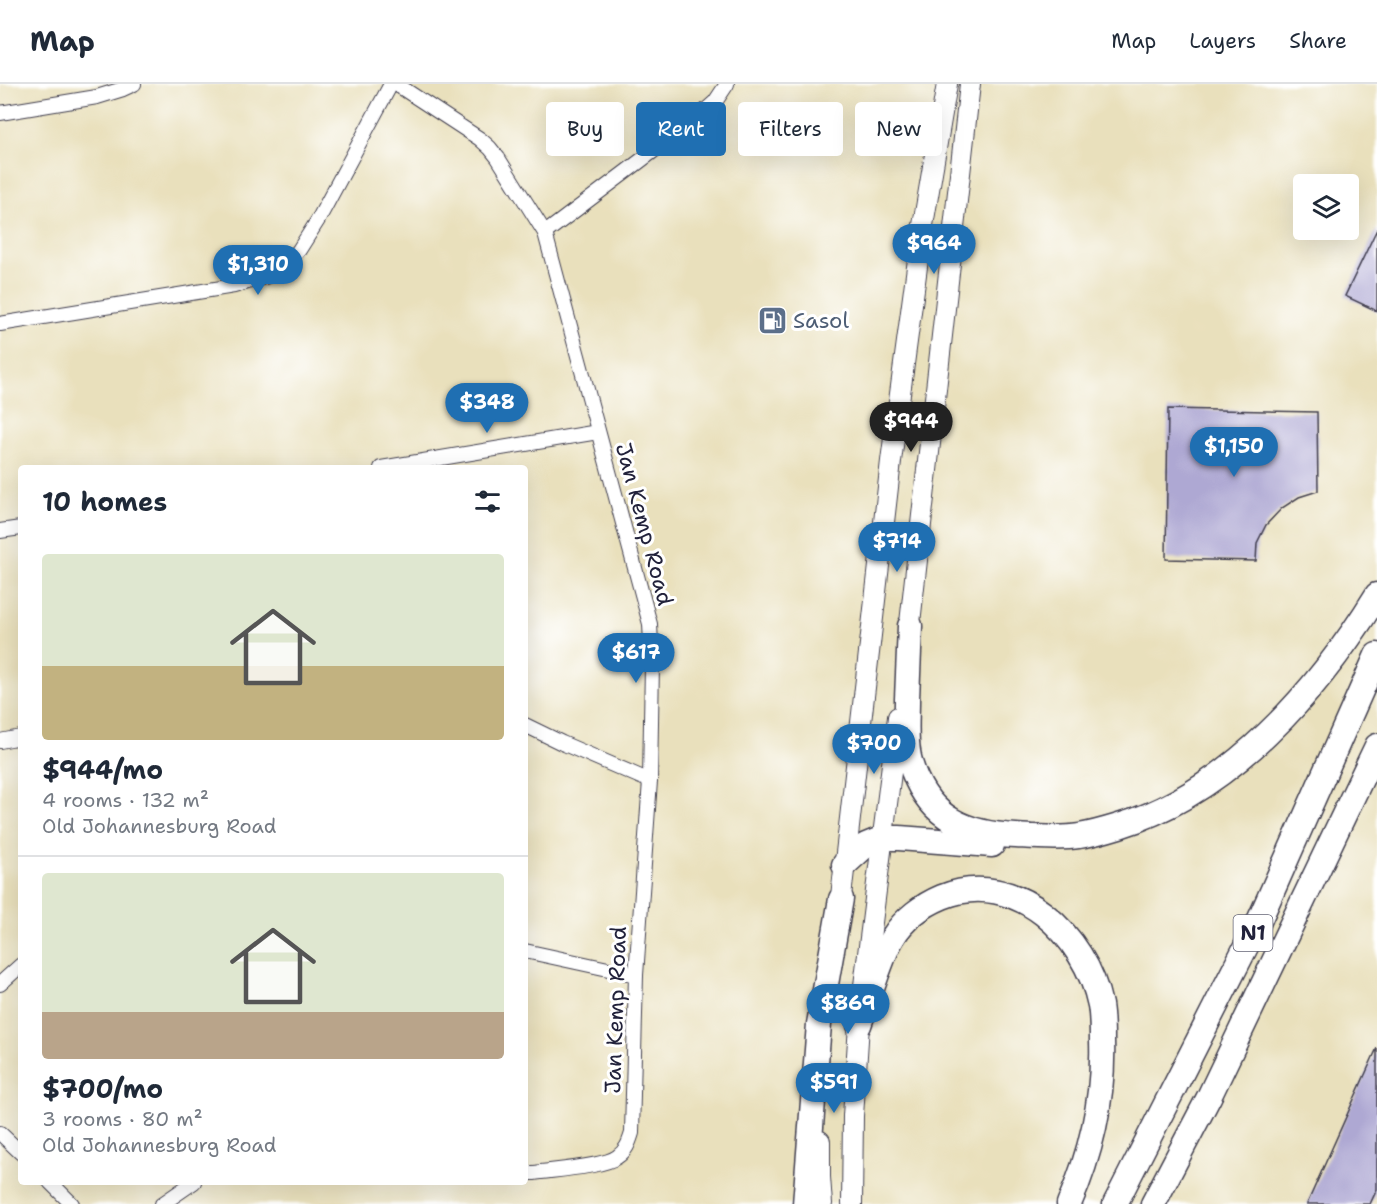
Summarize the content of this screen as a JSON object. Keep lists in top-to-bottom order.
{
  "streets": {
    "highway": ["N1"],
    "street": ["Jan Kemp Road"]
  },
  "places": {
    "fuel station": ["Sasol"]
  },
  "page": {
    "header": "Map",
    "nav": ["Map", "Layers", "Share"],
    "chip": [
      "Buy",
      "Rent",
      "Filters",
      "New"
    ],
    "price": [
      "$964",
      "$1,310",
      "$348",
      "$944",
      "$1,150",
      "$714",
      "$617",
      "$700",
      "$869",
      "$591"
    ],
    "heading": "10 homes",
    "list": [
      {
        "name": "$944/mo",
        "note": "4 rooms · 132 m² · Old Johannesburg Road"
      },
      {
        "name": "$700/mo",
        "note": "3 rooms · 80 m² · Old Johannesburg Road"
      }
    ]
  }
}
